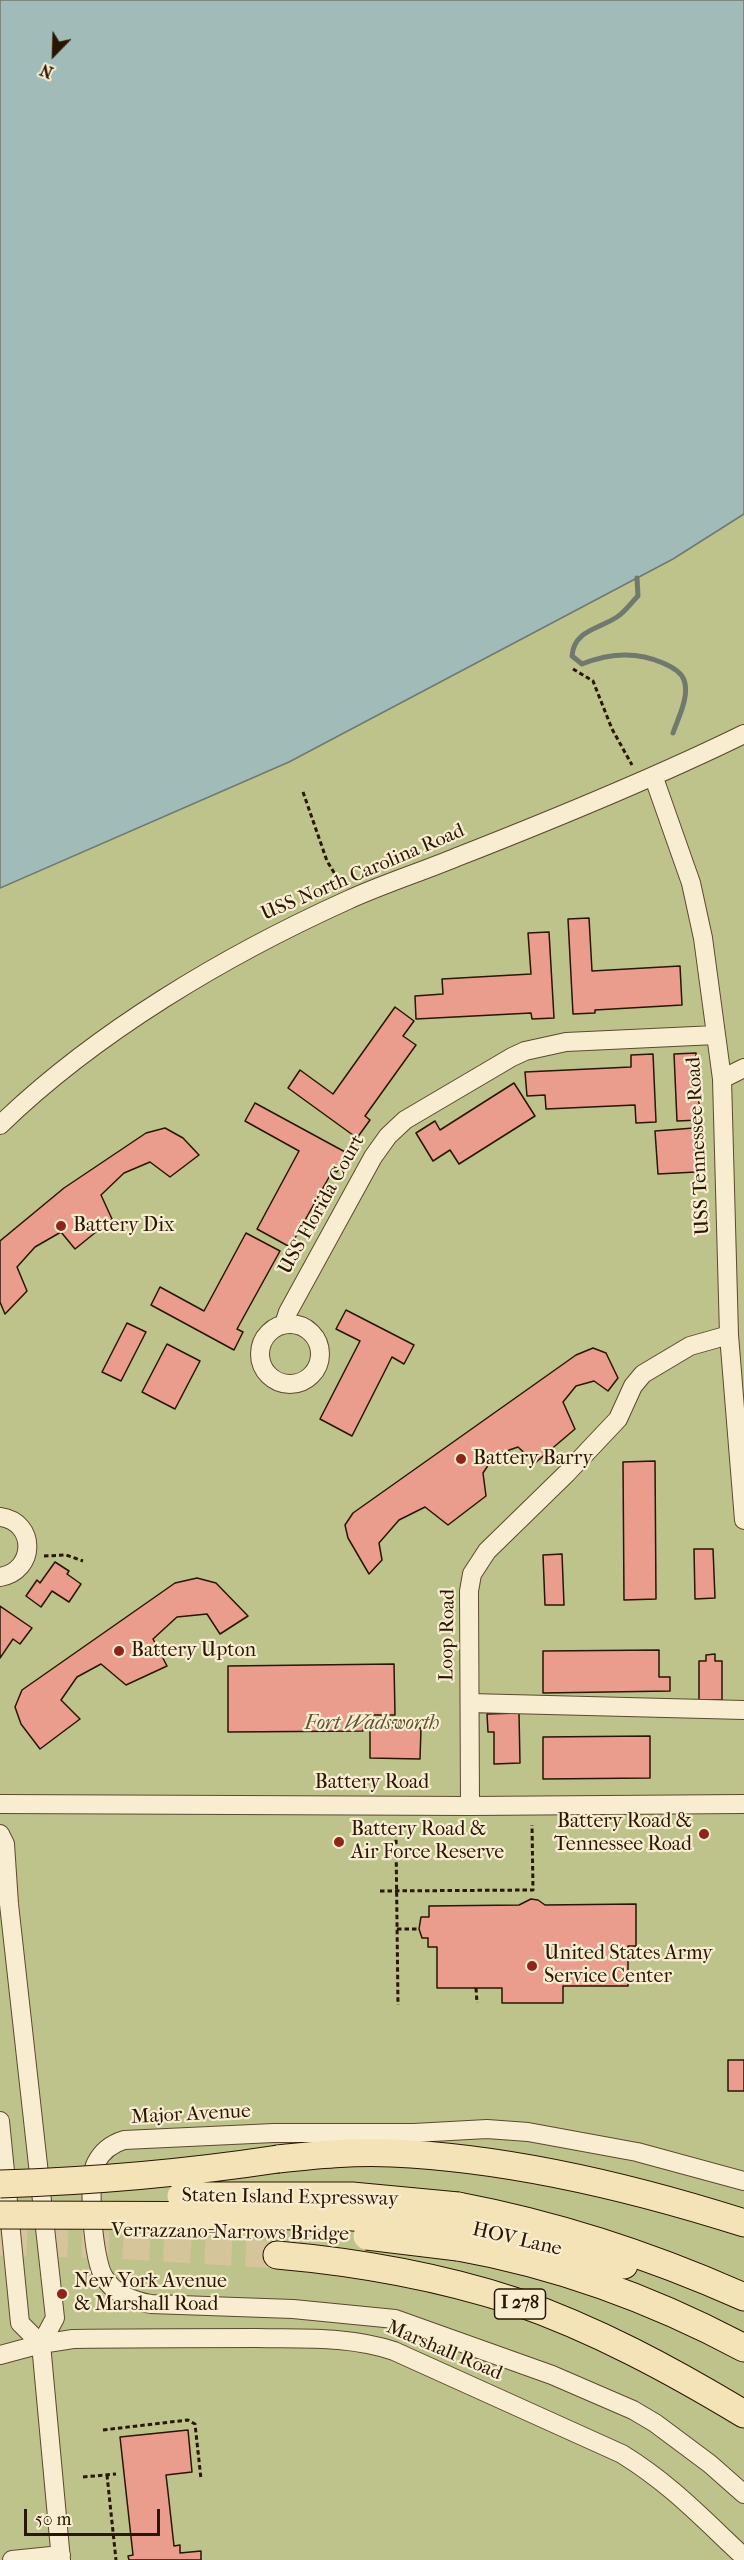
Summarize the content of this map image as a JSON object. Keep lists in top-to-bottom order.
{
  "streets": {
    "highway": [
      "Staten Island Expressway",
      "Verrazzano-Narrows Bridge",
      "HOV Lane",
      "I 278"
    ],
    "street": [
      "USS North Carolina Road",
      "USS Tennessee Road",
      "USS Florida Court",
      "Loop Road",
      "Battery Road",
      "Major Avenue",
      "Marshall Road"
    ]
  },
  "crossings": [
    ["USS North Carolina Road", "USS Tennessee Road"],
    ["USS Tennessee Road", "USS Florida Court"],
    ["USS Tennessee Road", "Loop Road"],
    ["Loop Road", "Battery Road"],
    ["Staten Island Expressway", "Verrazzano-Narrows Bridge"],
    ["Staten Island Expressway", "HOV Lane"],
    ["Verrazzano-Narrows Bridge", "HOV Lane"]
  ],
  "parks": ["Fort Wadsworth"],
  "places": [
    "Battery Dix",
    "Battery Barry",
    "Battery Upton",
    "Battery Road & Tennessee Road",
    "Battery Road & Air Force Reserve",
    "United States Army Service Center",
    "New York Avenue & Marshall Road"
  ],
  "scale_bar": "50 m",
  "north": "bottom left"
}
